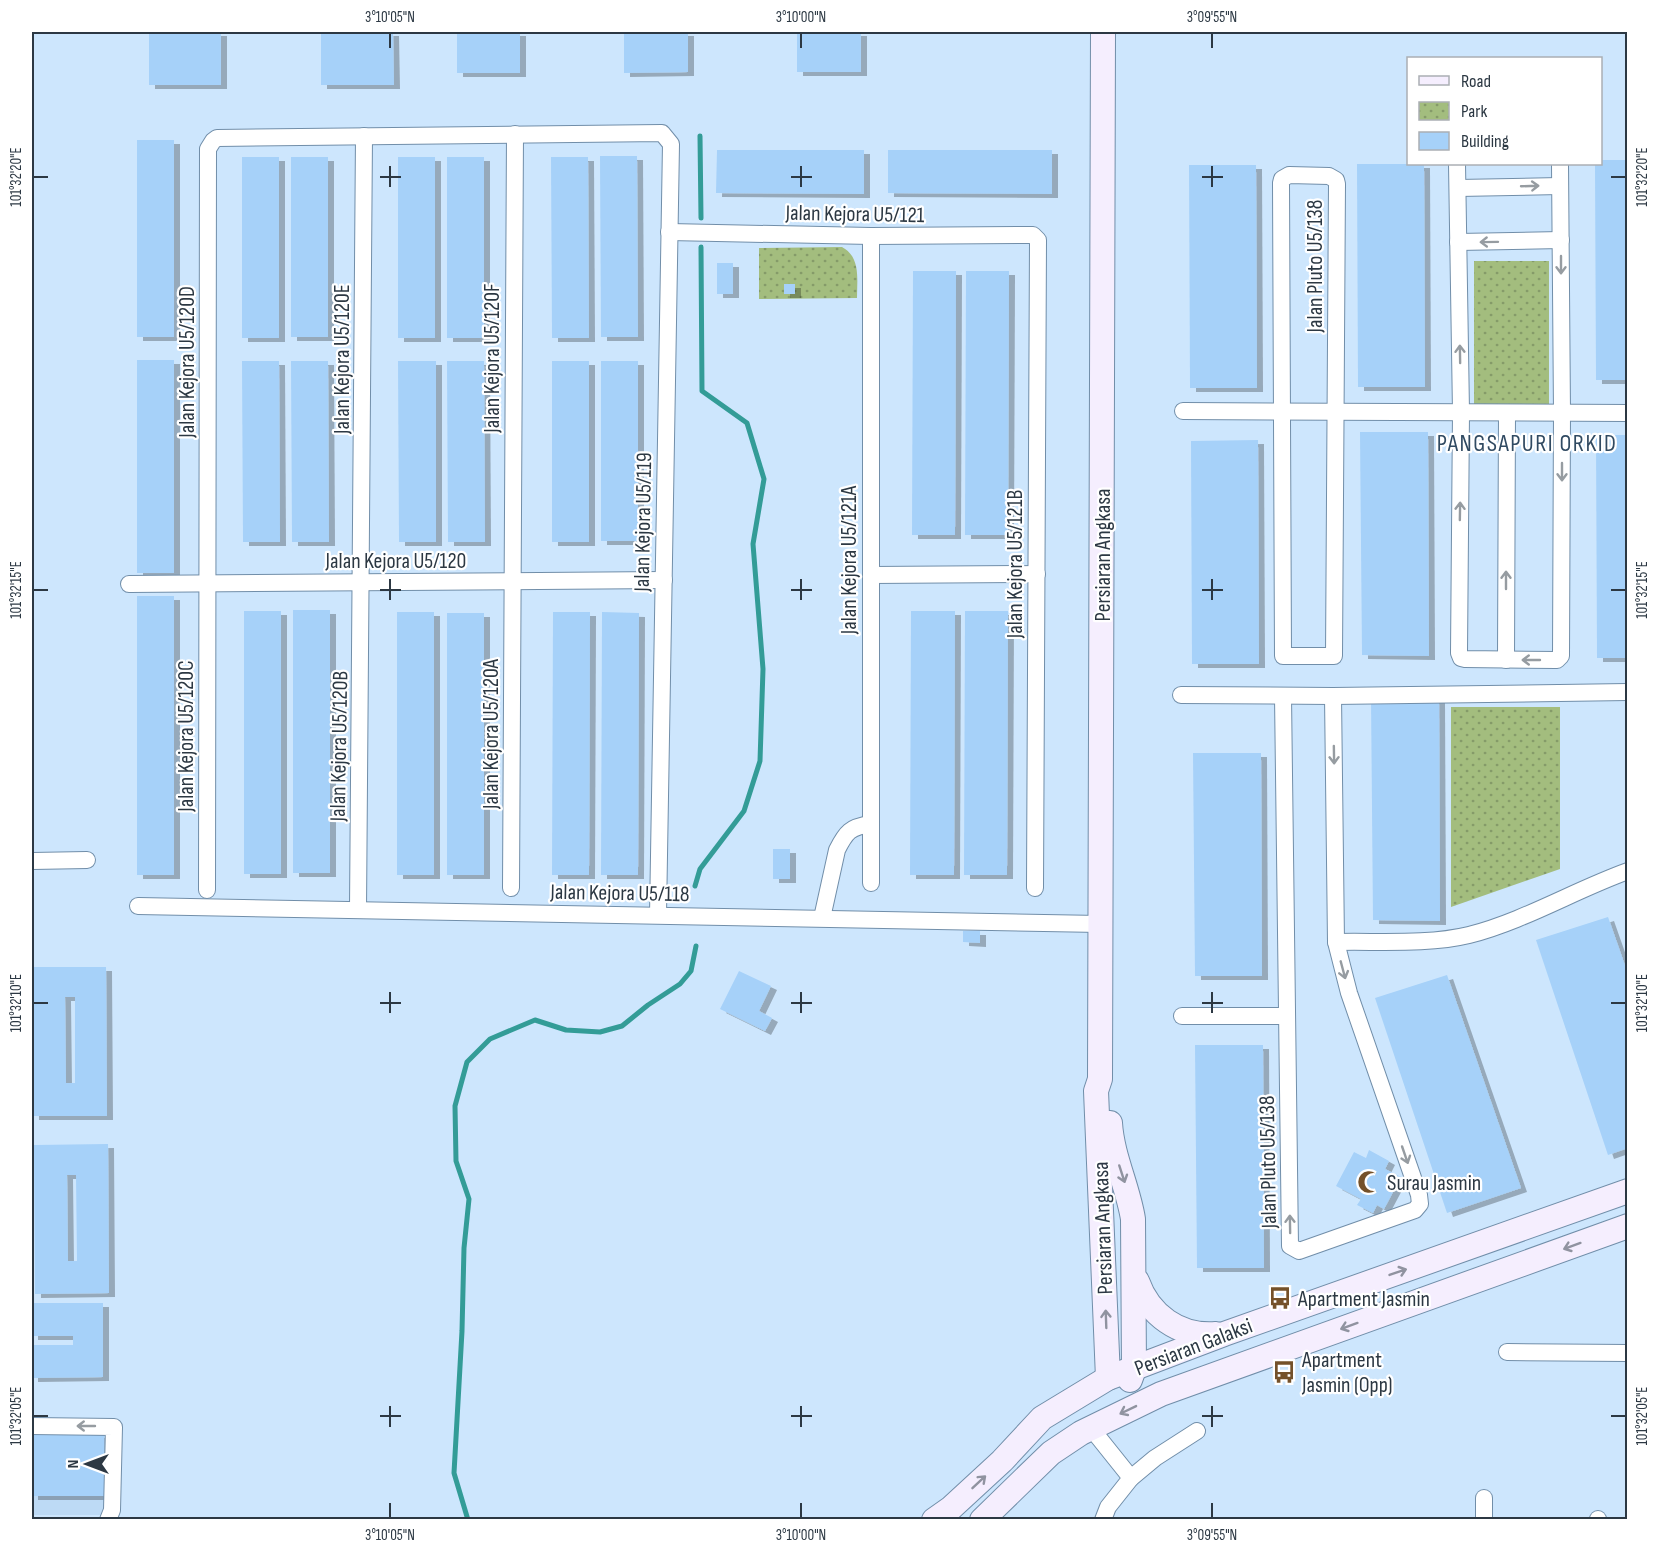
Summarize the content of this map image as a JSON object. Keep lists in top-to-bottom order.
{
  "streets": {
    "main road": ["Persiaran Angkasa", "Persiaran Galaksi"],
    "street": [
      "Jalan Kejora U5/121",
      "Jalan Pluto U5/138",
      "Jalan Kejora U5/120F",
      "Jalan Kejora U5/120E",
      "Jalan Kejora U5/120D",
      "Jalan Kejora U5/119",
      "Jalan Kejora U5/120",
      "Jalan Kejora U5/121A",
      "Jalan Kejora U5/121B",
      "Jalan Kejora U5/120A",
      "Jalan Kejora U5/120C",
      "Jalan Kejora U5/120B",
      "Jalan Kejora U5/118"
    ]
  },
  "crossings": [
    ["Jalan Kejora U5/121", "Jalan Kejora U5/119"],
    ["Jalan Kejora U5/121", "Jalan Kejora U5/121A"],
    ["Jalan Kejora U5/121", "Jalan Kejora U5/121B"],
    ["Jalan Kejora U5/120F", "Jalan Kejora U5/119"],
    ["Jalan Kejora U5/120F", "Jalan Kejora U5/120"],
    ["Jalan Kejora U5/120F", "Jalan Kejora U5/120A"],
    ["Jalan Kejora U5/120E", "Jalan Kejora U5/120D"],
    ["Jalan Kejora U5/120E", "Jalan Kejora U5/120"],
    ["Jalan Kejora U5/120E", "Jalan Kejora U5/120B"],
    ["Jalan Kejora U5/120D", "Jalan Kejora U5/120"],
    ["Jalan Kejora U5/120D", "Jalan Kejora U5/120C"],
    ["Jalan Kejora U5/119", "Jalan Kejora U5/120"],
    ["Jalan Kejora U5/119", "Jalan Kejora U5/118"],
    ["Persiaran Angkasa", "Jalan Kejora U5/118"],
    ["Persiaran Angkasa", "Persiaran Galaksi"],
    ["Jalan Kejora U5/120", "Jalan Kejora U5/120A"],
    ["Jalan Kejora U5/120", "Jalan Kejora U5/120C"],
    ["Jalan Kejora U5/120", "Jalan Kejora U5/120B"],
    ["Jalan Kejora U5/120B", "Jalan Kejora U5/118"]
  ],
  "districts": ["PANGSAPURI ORKID"],
  "places": {
    "mosque": ["Surau Jasmin"],
    "bus stop": ["Apartment Jasmin", "Apartment Jasmin (Opp)"]
  },
  "legend": ["Road", "Park", "Building"],
  "north": "left",
  "coordinates": [
    "3°10'05\"N",
    "3°10'00\"N",
    "3°09'55\"N",
    "101°32'20\"E",
    "101°32'15\"E",
    "101°32'10\"E",
    "101°32'05\"E"
  ]
}
